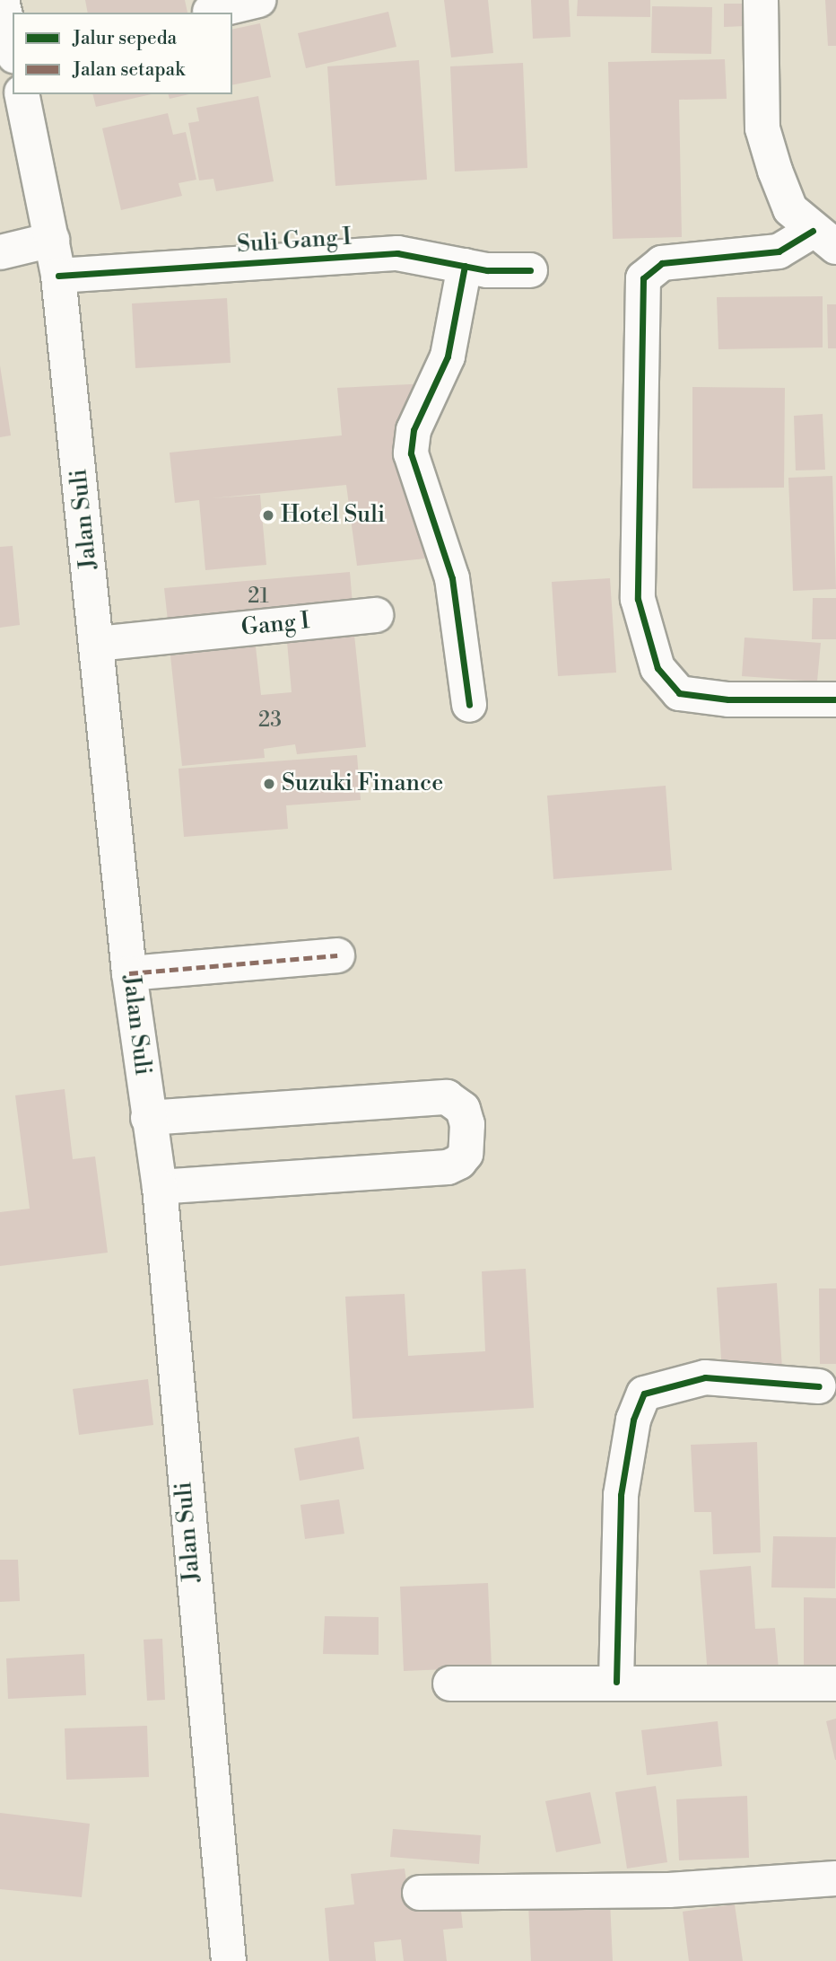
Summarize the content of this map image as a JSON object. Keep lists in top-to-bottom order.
{
  "streets": {
    "street": ["Suli Gang I", "Jalan Suli", "Gang I"]
  },
  "crossings": [
    ["Suli Gang I", "Jalan Suli"],
    ["Jalan Suli", "Gang I"]
  ],
  "places": ["Hotel Suli", "Suzuki Finance"],
  "house_numbers": ["21", "23"],
  "legend": ["Jalur sepeda", "Jalan setapak"]
}
